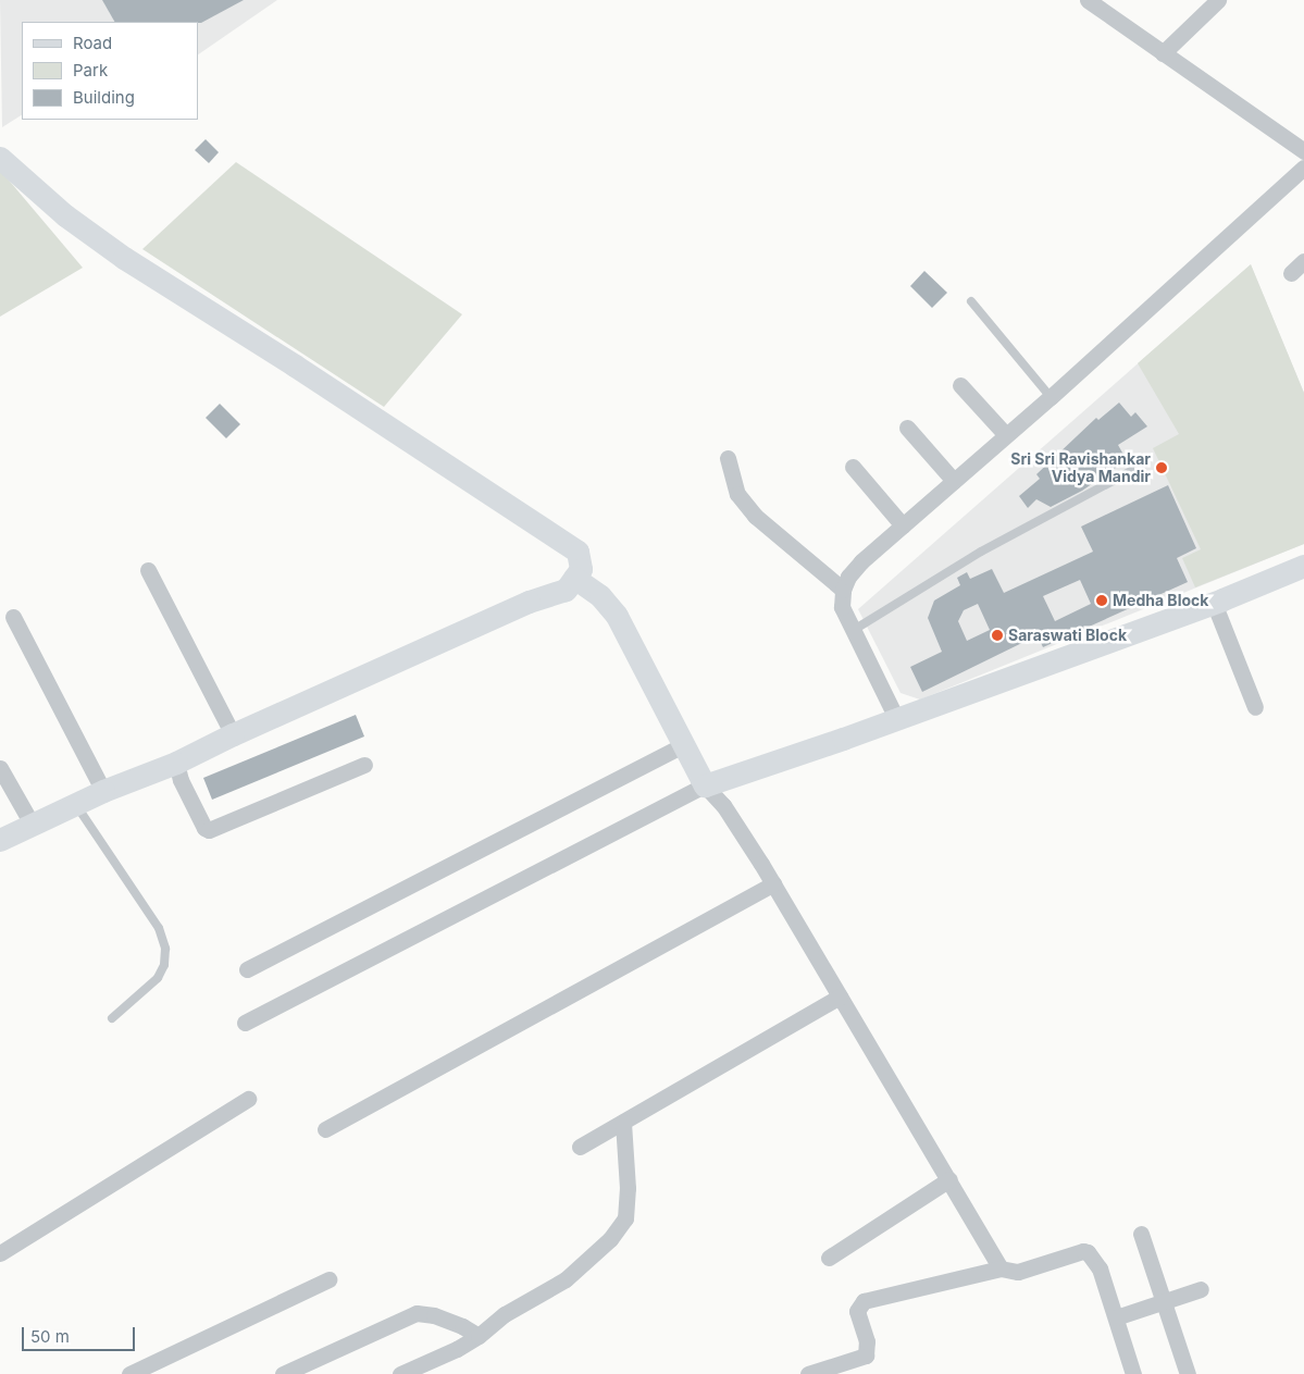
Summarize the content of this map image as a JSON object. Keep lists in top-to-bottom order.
{
  "places": ["Sri Sri Ravishankar Vidya Mandir", "Medha Block", "Saraswati Block"],
  "legend": ["Road", "Park", "Building"],
  "scale_bar": "50 m"
}
